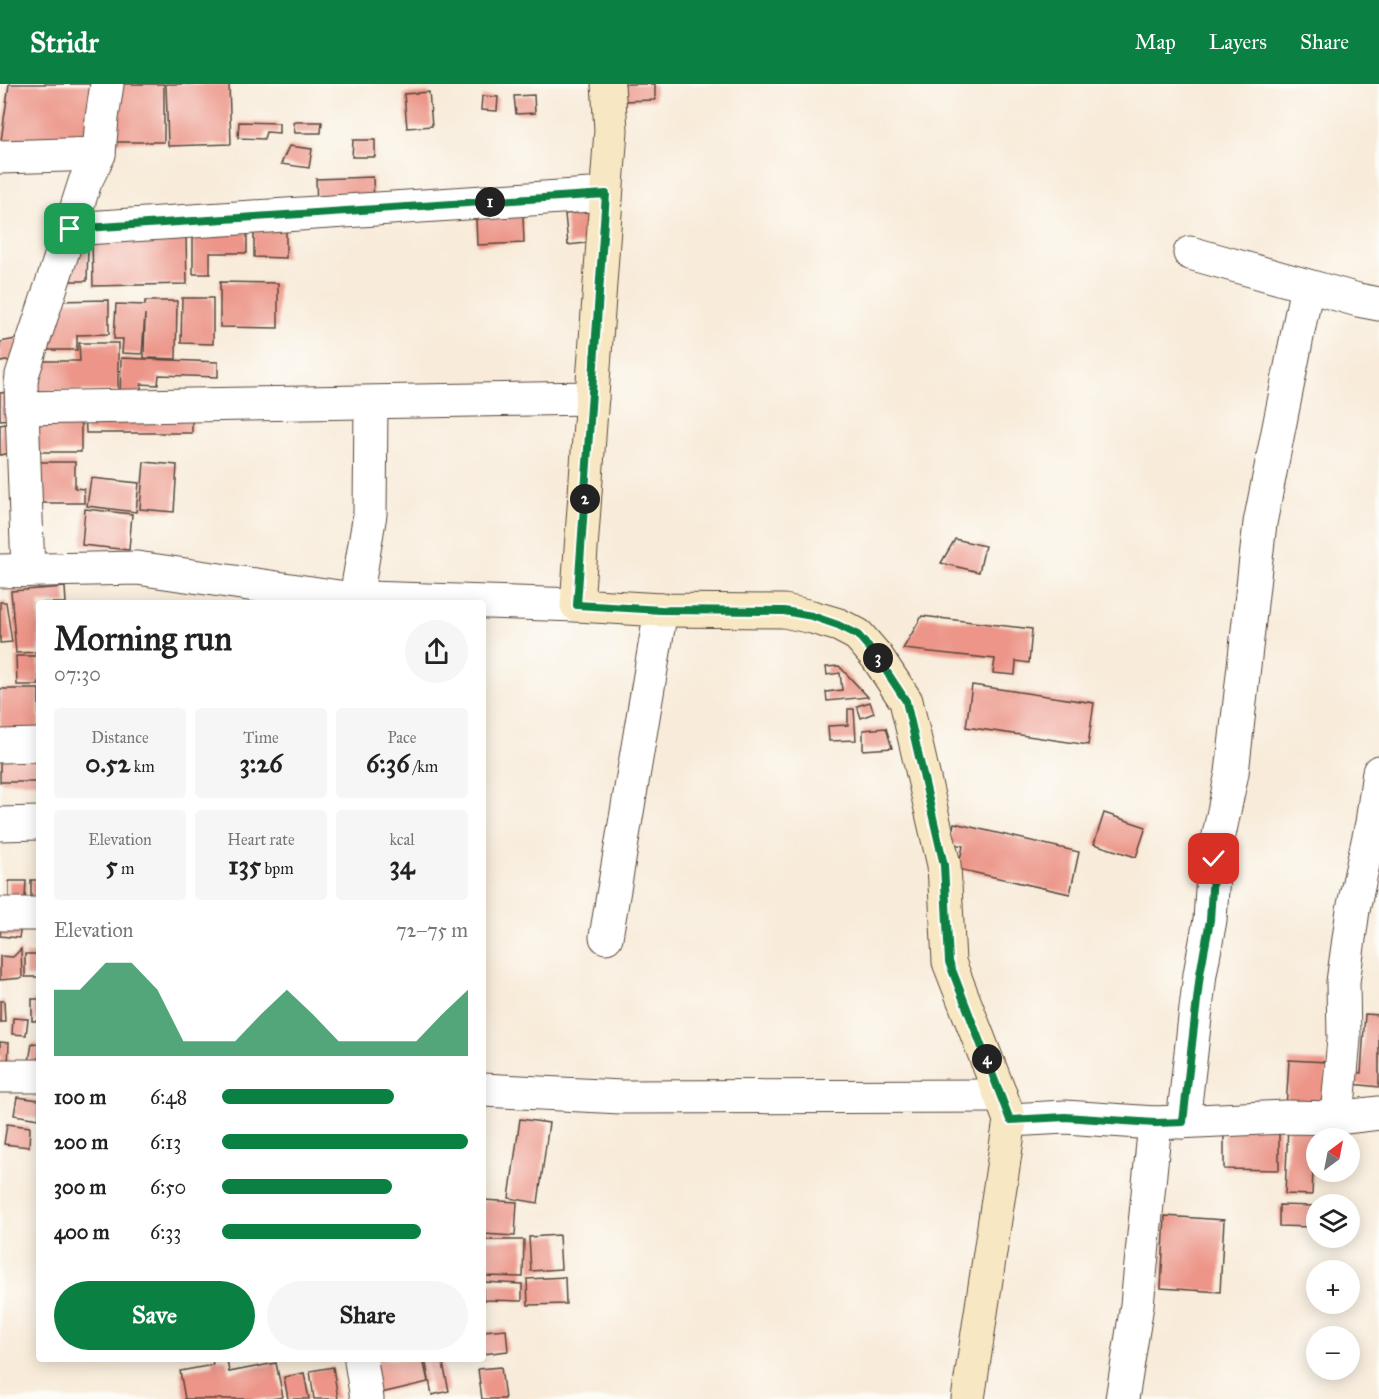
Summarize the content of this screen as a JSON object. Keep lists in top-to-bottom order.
{
  "north": "top right",
  "page": {
    "header": "Stridr",
    "nav": ["Map", "Layers", "Share"],
    "pins": [
      "1",
      "2",
      "3",
      "4"
    ],
    "heading": ["Morning run", "07:30"],
    "stats": [
      ["Distance", "0.52 km"],
      ["Time", "3:26"],
      ["Pace", "6:36 /km"],
      ["Elevation", "5 m"],
      ["Heart rate", "135 bpm"],
      ["kcal", "34"]
    ],
    "chart": ["Elevation", "72–75 m"],
    "list": [
      {
        "name": "100 m",
        "note": "6:48"
      },
      {
        "name": "200 m",
        "note": "6:13"
      },
      {
        "name": "300 m",
        "note": "6:50"
      },
      {
        "name": "400 m",
        "note": "6:33"
      }
    ],
    "map_buttons": ["+", "−"],
    "buttons": ["Save", "Share"]
  }
}
